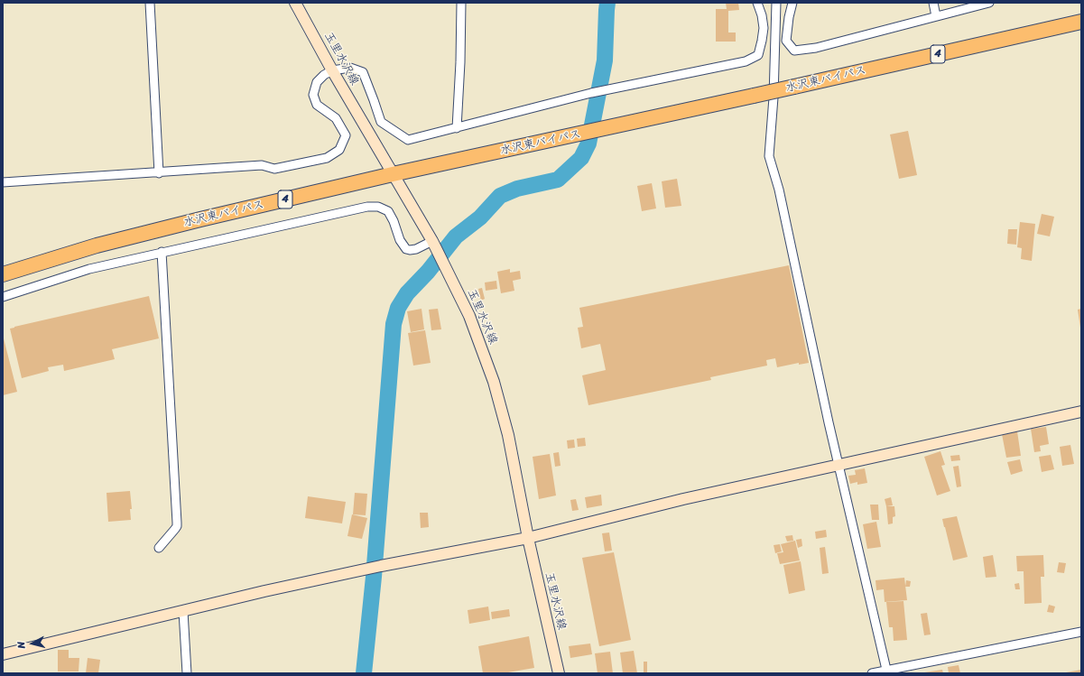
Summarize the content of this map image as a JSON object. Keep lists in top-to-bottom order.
{
  "streets": {
    "highway": ["4", "水沢東バイパス"],
    "street": ["玉里水沢線"]
  },
  "crossings": [
    ["玉里水沢線", "水沢東バイパス"]
  ],
  "north": "left"
}
